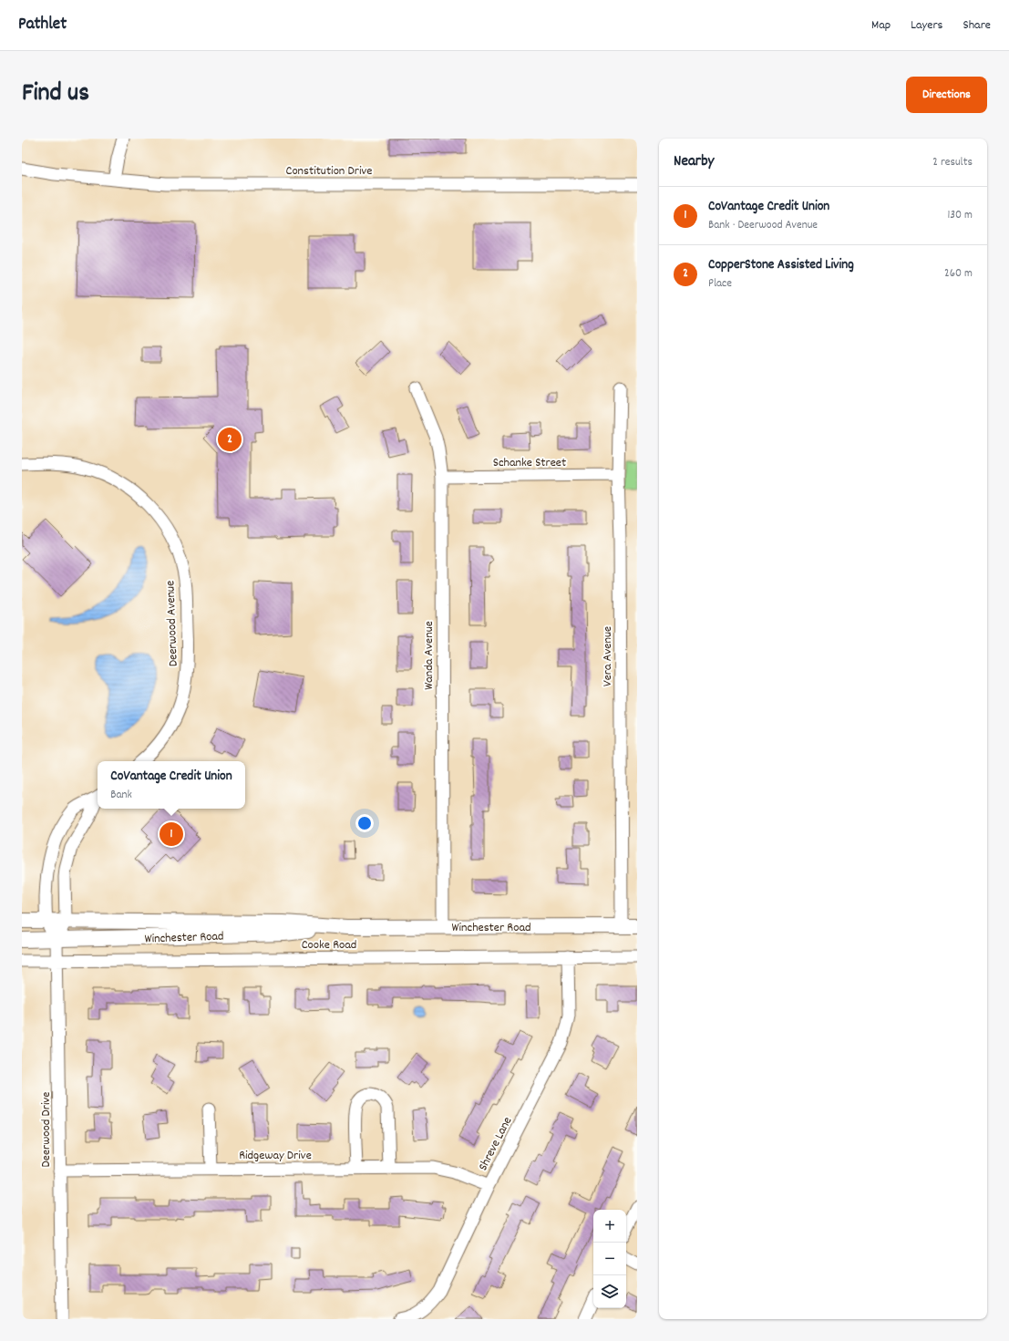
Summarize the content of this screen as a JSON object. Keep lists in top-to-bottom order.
{
  "streets": {
    "main road": ["Winchester Road"],
    "street": [
      "Constitution Drive",
      "Schanke Street",
      "Deerwood Avenue",
      "Wanda Avenue",
      "Vera Avenue",
      "Cooke Road",
      "Deerwood Drive",
      "Shreve Lane",
      "Ridgeway Drive"
    ]
  },
  "crossings": [
    ["Schanke Street", "Wanda Avenue"],
    ["Schanke Street", "Vera Avenue"],
    ["Wanda Avenue", "Winchester Road"],
    ["Vera Avenue", "Winchester Road"],
    ["Winchester Road", "Deerwood Drive"],
    ["Cooke Road", "Deerwood Drive"],
    ["Cooke Road", "Shreve Lane"],
    ["Deerwood Drive", "Ridgeway Drive"],
    ["Shreve Lane", "Ridgeway Drive"]
  ],
  "page": {
    "header": "Pathlet",
    "nav": ["Map", "Layers", "Share"],
    "title": "Find us",
    "buttons": "Directions",
    "heading": ["Nearby", "2 results"],
    "list": [
      {
        "mark": "1",
        "name": "CoVantage Credit Union",
        "note": "Bank · Deerwood Avenue",
        "value": "130 m"
      },
      {
        "mark": "2",
        "name": "CopperStone Assisted Living",
        "note": "Place",
        "value": "260 m"
      }
    ],
    "pins": ["2", "1"],
    "popup": ["CoVantage Credit Union", "Bank"],
    "map_buttons": ["+", "−"]
  }
}
